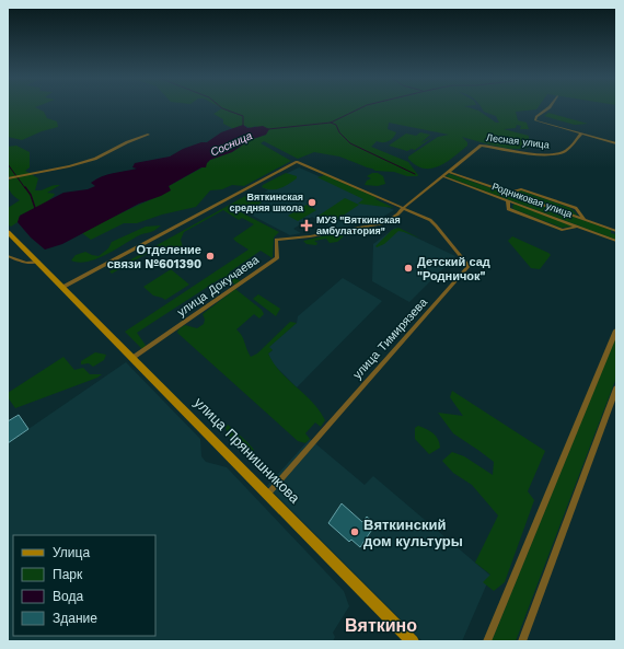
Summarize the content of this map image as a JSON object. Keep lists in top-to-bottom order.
{
  "streets": {
    "street": [
      "Лесная улица",
      "Родниковая улица",
      "улица Докучаева",
      "улица Тимирязева",
      "улица Прянишникова"
    ]
  },
  "crossings": [
    ["Лесная улица", "Родниковая улица"],
    ["Лесная улица", "улица Докучаева"],
    ["Лесная улица", "улица Тимирязева"],
    ["улица Докучаева", "улица Тимирязева"],
    ["улица Докучаева", "улица Прянишникова"],
    ["улица Тимирязева", "улица Прянишникова"]
  ],
  "districts": ["Вяткино"],
  "water": ["Сосница"],
  "places": {
    "other": [
      "Вяткинская средняя школа",
      "Отделение связи №601390",
      "Детский сад \"Родничок\"",
      "Вяткинский дом культуры"
    ],
    "health": ["МУЗ \"Вяткинская амбулатория\""]
  },
  "legend": [
    "Улица",
    "Парк",
    "Вода",
    "Здание"
  ]
}
